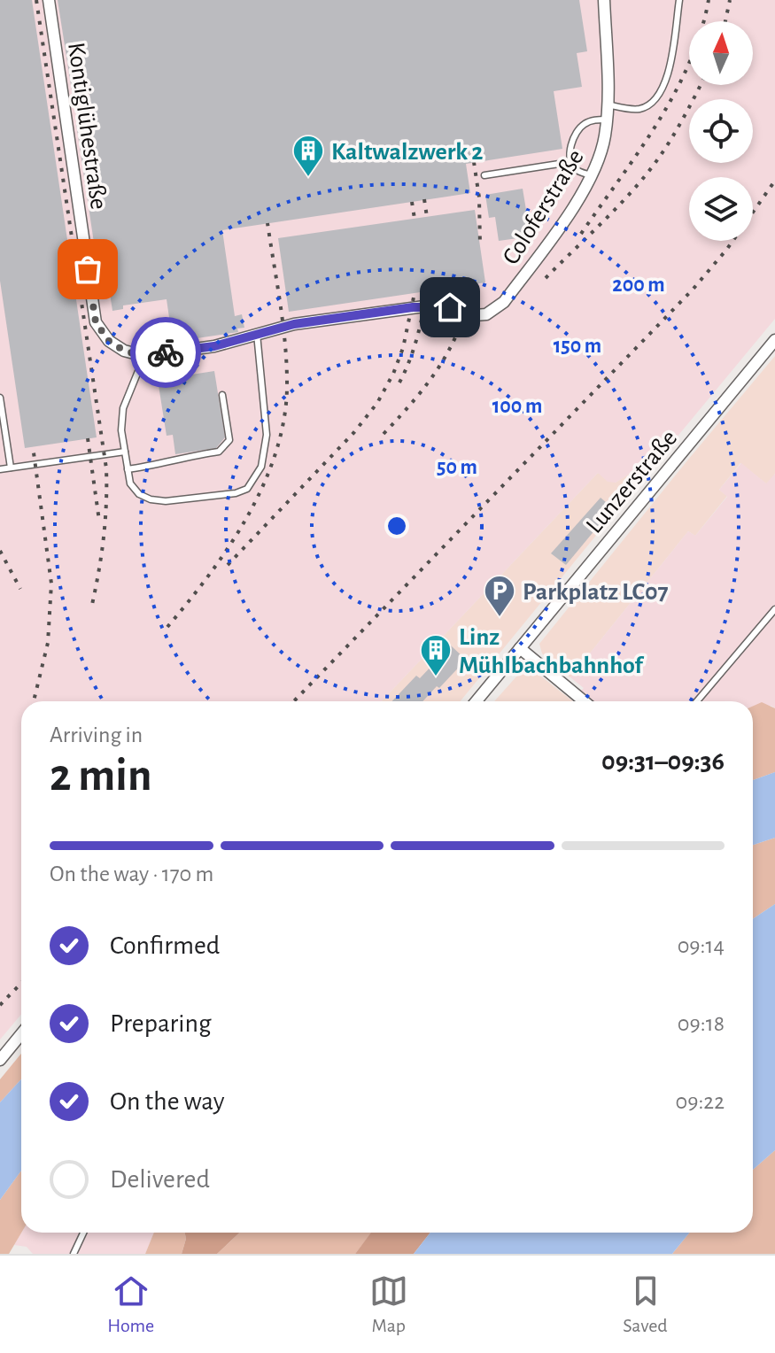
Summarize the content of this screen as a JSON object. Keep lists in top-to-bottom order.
{
  "streets": {
    "street": ["Kontiglühestraße", "Coloferstraße", "Lunzerstraße"]
  },
  "crossings": [
    ["Kontiglühestraße", "Coloferstraße"]
  ],
  "places": {
    "building": ["Kaltwalzwerk 2", "Linz Mühlbachbahnhof"],
    "parking": ["Parkplatz LC07"]
  },
  "north": "top",
  "page": {
    "heading": ["2 min", "Arriving in", "09:31–09:36"],
    "bar": "On the way · 170 m",
    "list": [
      ["Confirmed", "09:14"],
      ["Preparing", "09:18"],
      ["On the way", "09:22"],
      "Delivered"
    ],
    "tabs": ["Home", "Map", "Saved"]
  },
  "rings": [
    "200 m",
    "150 m",
    "100 m",
    "50 m"
  ]
}
